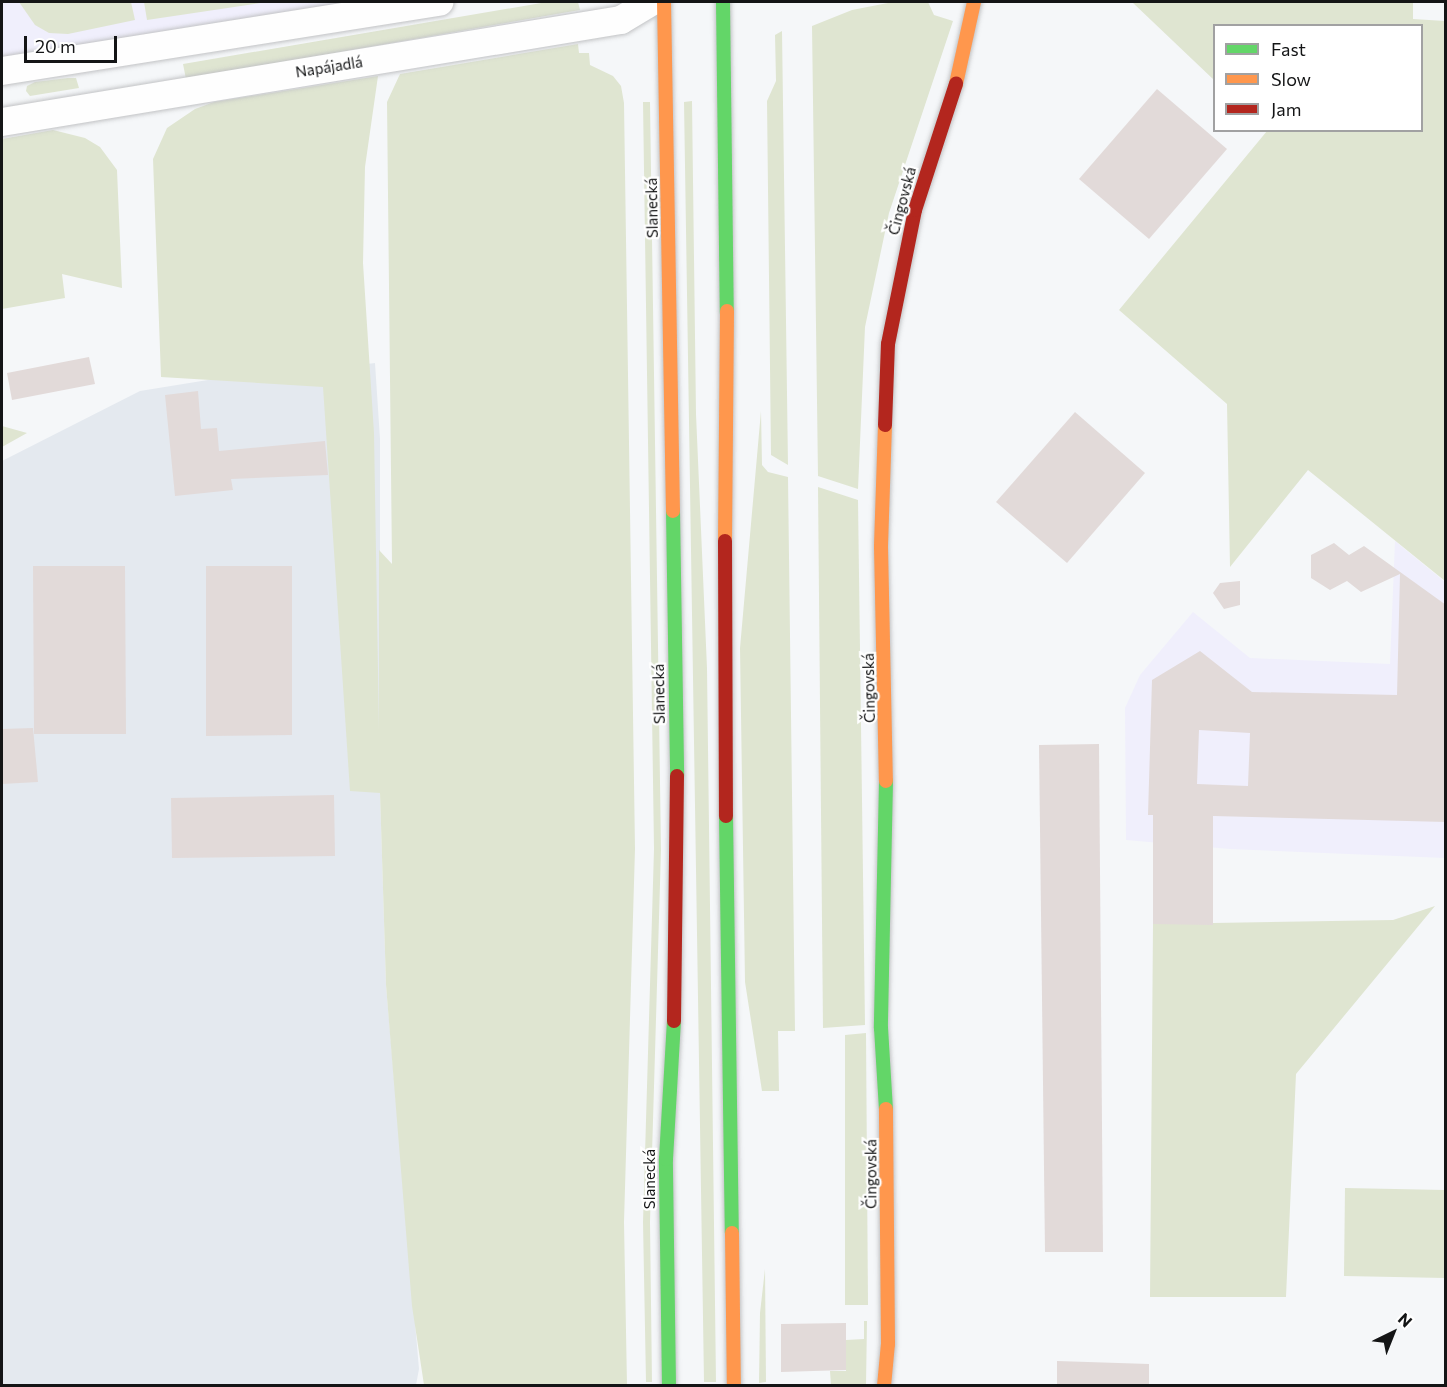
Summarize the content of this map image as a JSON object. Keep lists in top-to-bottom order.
{
  "streets": {
    "main road": ["Čingovská", "Slanecká"],
    "street": ["Napájadlá"]
  },
  "legend": ["Fast", "Slow", "Jam"],
  "scale_bar": "20 m",
  "north": "top right"
}
